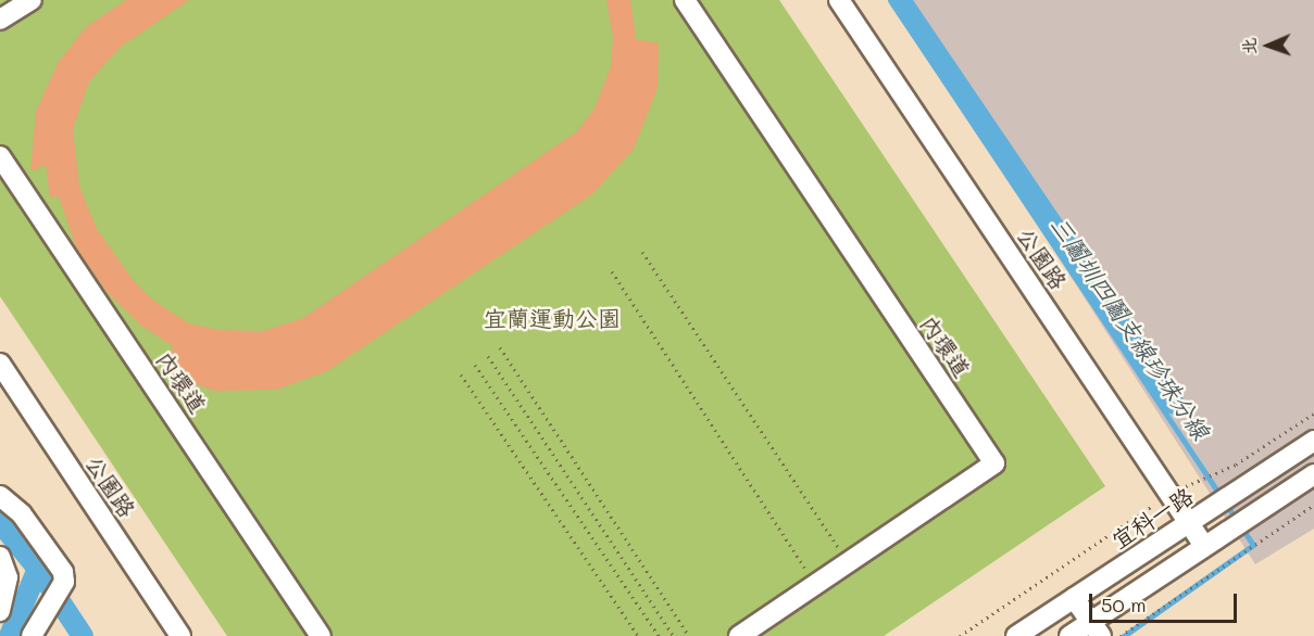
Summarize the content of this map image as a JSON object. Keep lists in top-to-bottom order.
{
  "streets": {
    "street": ["公園路", "內環道", "宜科一路"]
  },
  "crossings": [
    ["公園路", "宜科一路"]
  ],
  "water": ["三鬮圳四鬮支線珍珠分線"],
  "parks": ["宜蘭運動公園"],
  "scale_bar": "50 m",
  "north": "left"
}
